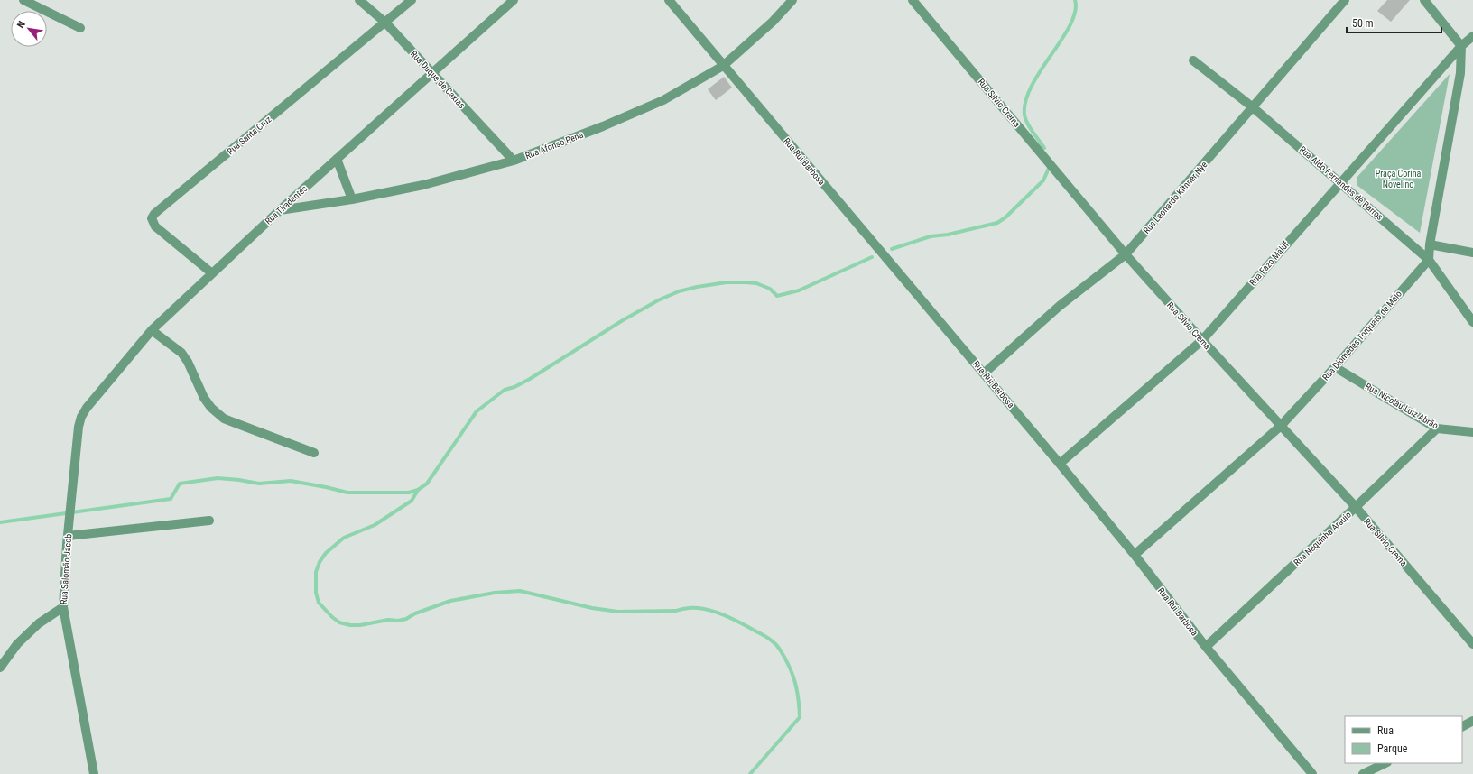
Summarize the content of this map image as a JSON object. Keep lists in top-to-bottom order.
{
  "streets": {
    "street": [
      "Rua Duque de Caxias",
      "Rua Silvio Crema",
      "Rua Santa Cruz",
      "Rua Afonso Pena",
      "Rua Rui Barbosa",
      "Rua Aldo Fernandes de Barros",
      "Rua Leonardo Kitnner Nye",
      "Rua Tiradentes",
      "Rua Fazo Maluf",
      "Rua Diomedes Torquato de Melo",
      "Rua Nicolau Luiz Abrão",
      "Rua Nequinha Araujo",
      "Rua Salomão Jacob"
    ]
  },
  "crossings": [
    ["Rua Duque de Caxias", "Rua Santa Cruz"],
    ["Rua Duque de Caxias", "Rua Afonso Pena"],
    ["Rua Duque de Caxias", "Rua Tiradentes"],
    ["Rua Silvio Crema", "Rua Leonardo Kitnner Nye"],
    ["Rua Silvio Crema", "Rua Fazo Maluf"],
    ["Rua Silvio Crema", "Rua Diomedes Torquato de Melo"],
    ["Rua Silvio Crema", "Rua Nequinha Araujo"],
    ["Rua Santa Cruz", "Rua Tiradentes"],
    ["Rua Afonso Pena", "Rua Rui Barbosa"],
    ["Rua Afonso Pena", "Rua Tiradentes"],
    ["Rua Rui Barbosa", "Rua Leonardo Kitnner Nye"],
    ["Rua Rui Barbosa", "Rua Fazo Maluf"],
    ["Rua Rui Barbosa", "Rua Diomedes Torquato de Melo"],
    ["Rua Rui Barbosa", "Rua Nequinha Araujo"],
    ["Rua Aldo Fernandes de Barros", "Rua Leonardo Kitnner Nye"],
    ["Rua Aldo Fernandes de Barros", "Rua Fazo Maluf"],
    ["Rua Aldo Fernandes de Barros", "Rua Diomedes Torquato de Melo"],
    ["Rua Tiradentes", "Rua Salomão Jacob"],
    ["Rua Diomedes Torquato de Melo", "Rua Nicolau Luiz Abrão"],
    ["Rua Nicolau Luiz Abrão", "Rua Nequinha Araujo"]
  ],
  "parks": ["Praça Corina Novelino"],
  "legend": ["Rua", "Parque"],
  "scale_bar": "50 m",
  "north": "top left"
}
